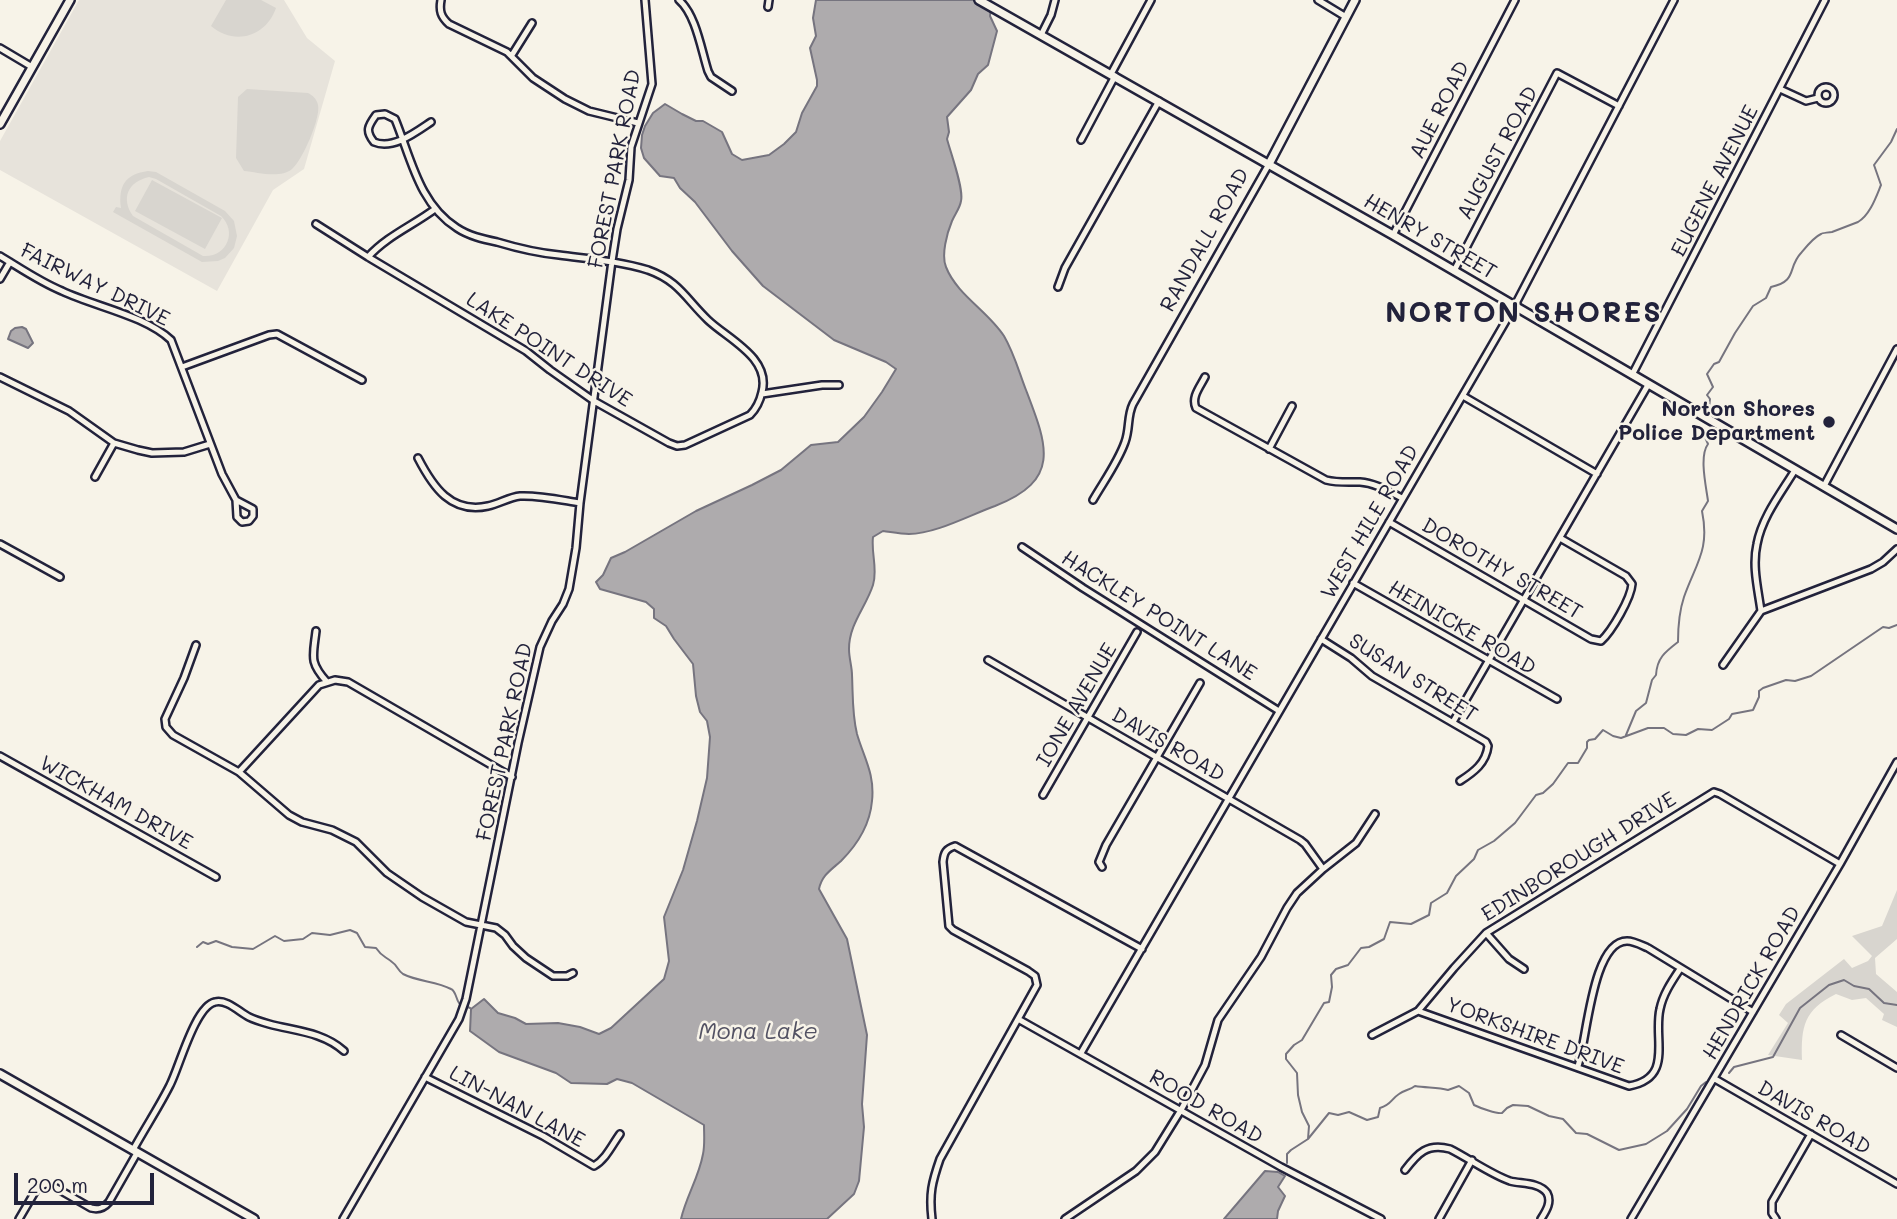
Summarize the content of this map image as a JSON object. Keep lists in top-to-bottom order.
{
  "streets": {
    "street": [
      "AUE ROAD",
      "AUGUST ROAD",
      "FOREST PARK ROAD",
      "EUGENE AVENUE",
      "HENRY STREET",
      "RANDALL ROAD",
      "FAIRWAY DRIVE",
      "LAKE POINT DRIVE",
      "WEST HILE ROAD",
      "DOROTHY STREET",
      "HACKLEY POINT LANE",
      "HEINICKE ROAD",
      "SUSAN STREET",
      "IONE AVENUE",
      "DAVIS ROAD",
      "WICKHAM DRIVE",
      "EDINBOROUGH DRIVE",
      "HENDRICK ROAD",
      "YORKSHIRE DRIVE",
      "LIN-NAN LANE",
      "ROOD ROAD"
    ]
  },
  "crossings": [
    ["AUE ROAD", "HENRY STREET"],
    ["AUGUST ROAD", "HENRY STREET"],
    ["AUGUST ROAD", "WEST HILE ROAD"],
    ["FOREST PARK ROAD", "LAKE POINT DRIVE"],
    ["FOREST PARK ROAD", "LIN-NAN LANE"],
    ["EUGENE AVENUE", "HENRY STREET"],
    ["HENRY STREET", "RANDALL ROAD"],
    ["HENRY STREET", "WEST HILE ROAD"],
    ["WEST HILE ROAD", "DOROTHY STREET"],
    ["WEST HILE ROAD", "HACKLEY POINT LANE"],
    ["WEST HILE ROAD", "HEINICKE ROAD"],
    ["WEST HILE ROAD", "SUSAN STREET"],
    ["WEST HILE ROAD", "DAVIS ROAD"],
    ["WEST HILE ROAD", "ROOD ROAD"],
    ["IONE AVENUE", "DAVIS ROAD"],
    ["DAVIS ROAD", "HENDRICK ROAD"],
    ["EDINBOROUGH DRIVE", "HENDRICK ROAD"],
    ["EDINBOROUGH DRIVE", "YORKSHIRE DRIVE"]
  ],
  "districts": ["NORTON SHORES"],
  "water": ["Mona Lake"],
  "places": ["Norton Shores Police Department"],
  "scale_bar": "200 m"
}
